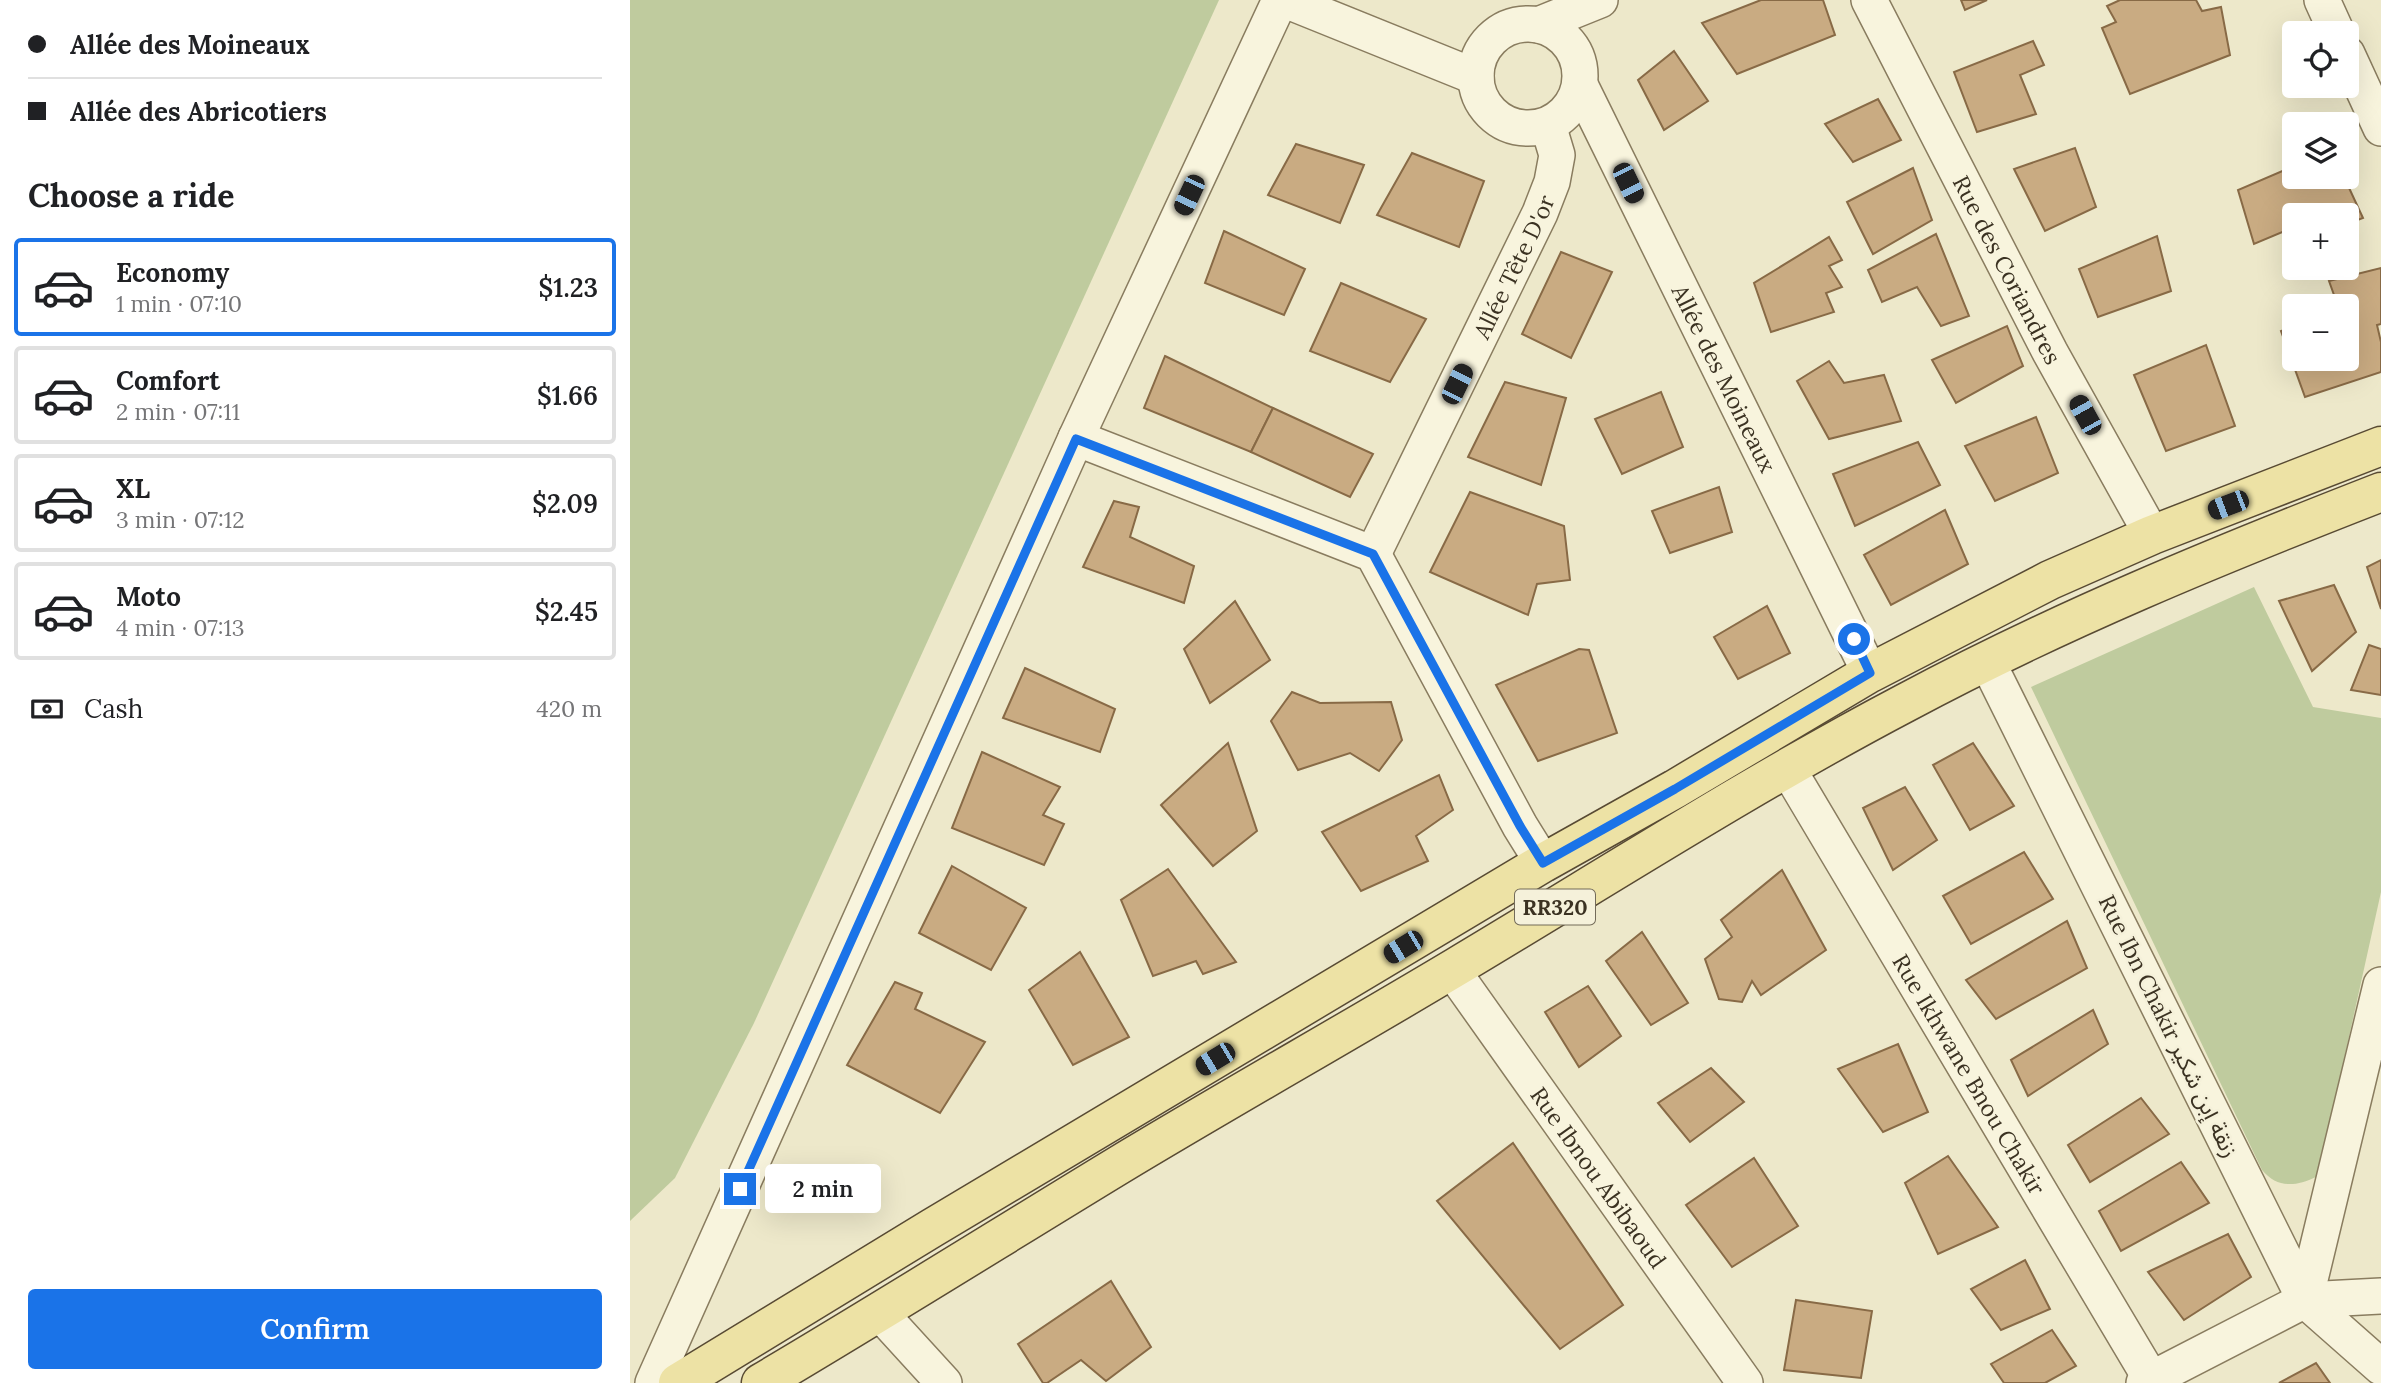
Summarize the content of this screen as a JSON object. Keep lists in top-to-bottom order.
{
  "streets": {
    "main road": ["RR320"],
    "street": [
      "Allée Tête D'or",
      "Rue des Coriandres",
      "Allée des Moineaux",
      "Rue Ibn Chakir زنقة إبن شكير",
      "Rue Ikhwane Bnou Chakir",
      "Rue Ibnou Abibaoud"
    ]
  },
  "crossings": [
    ["Allée Tête D'or", "Allée des Moineaux"],
    ["Rue des Coriandres", "RR320"],
    ["Allée des Moineaux", "RR320"],
    ["RR320", "Rue Ibn Chakir زنقة إبن شكير"],
    ["RR320", "Rue Ikhwane Bnou Chakir"],
    ["RR320", "Rue Ibnou Abibaoud"]
  ],
  "page": {
    "banner": ["Allée des Moineaux", "Allée des Abricotiers"],
    "map_buttons": ["+", "−"],
    "heading": "Choose a ride",
    "list": [
      {
        "name": "Economy",
        "note": "1 min · 07:10",
        "value": "$1.23"
      },
      {
        "name": "Comfort",
        "note": "2 min · 07:11",
        "value": "$1.66"
      },
      {
        "name": "XL",
        "note": "3 min · 07:12",
        "value": "$2.09"
      },
      {
        "name": "Moto",
        "note": "4 min · 07:13",
        "value": "$2.45"
      }
    ],
    "pay": ["Cash", "420 m"],
    "bubble": "2 min",
    "buttons": "Confirm"
  }
}
